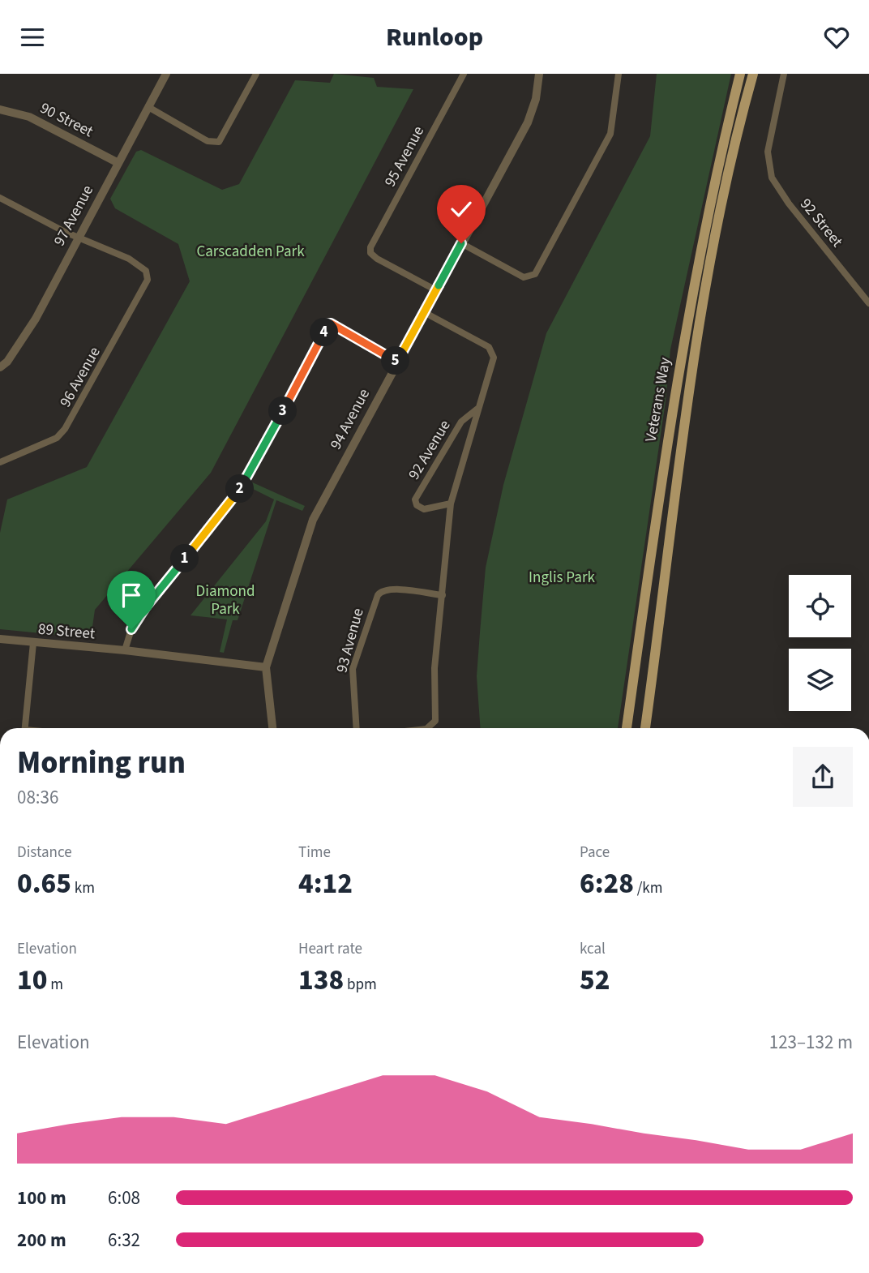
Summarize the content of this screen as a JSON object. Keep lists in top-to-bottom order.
{
  "streets": {
    "main road": ["Veterans Way"],
    "street": [
      "90 Street",
      "95 Avenue",
      "97 Avenue",
      "92 Street",
      "96 Avenue",
      "94 Avenue",
      "92 Avenue",
      "89 Street",
      "93 Avenue"
    ]
  },
  "crossings": [
    ["90 Street", "97 Avenue"],
    ["95 Avenue", "94 Avenue"],
    ["97 Avenue", "96 Avenue"],
    ["94 Avenue", "89 Street"],
    ["92 Avenue", "93 Avenue"]
  ],
  "parks": ["Carscadden Park", "Inglis Park", "Diamond Park"],
  "page": {
    "header": "Runloop",
    "pins": [
      "4",
      "5",
      "3",
      "2",
      "1"
    ],
    "heading": ["Morning run", "08:36"],
    "stats": [
      ["Distance", "0.65 km"],
      ["Time", "4:12"],
      ["Pace", "6:28 /km"],
      ["Elevation", "10 m"],
      ["Heart rate", "138 bpm"],
      ["kcal", "52"]
    ],
    "chart": ["Elevation", "123–132 m"],
    "list": [
      {
        "name": "100 m",
        "note": "6:08"
      },
      {
        "name": "200 m",
        "note": "6:32"
      }
    ]
  }
}
